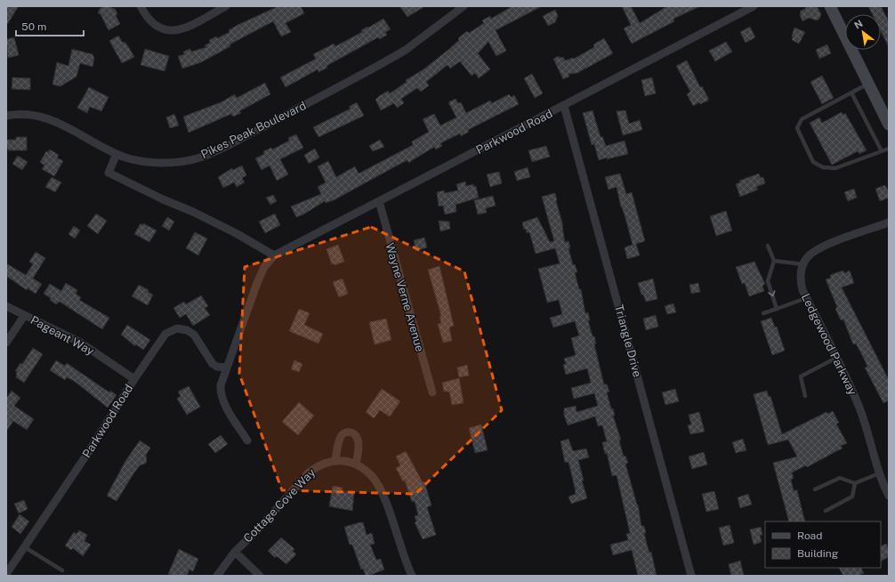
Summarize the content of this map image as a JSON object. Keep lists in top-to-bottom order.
{
  "streets": {
    "street": [
      "Pikes Peak Boulevard",
      "Parkwood Road",
      "Wayne Verne Avenue",
      "Pageant Way",
      "Triangle Drive",
      "Ledgewood Parkway",
      "Cottage Cove Way"
    ]
  },
  "crossings": [
    ["Parkwood Road", "Wayne Verne Avenue"],
    ["Parkwood Road", "Pageant Way"],
    ["Parkwood Road", "Triangle Drive"]
  ],
  "legend": ["Road", "Building"],
  "scale_bar": "50 m",
  "north": "top left"
}
